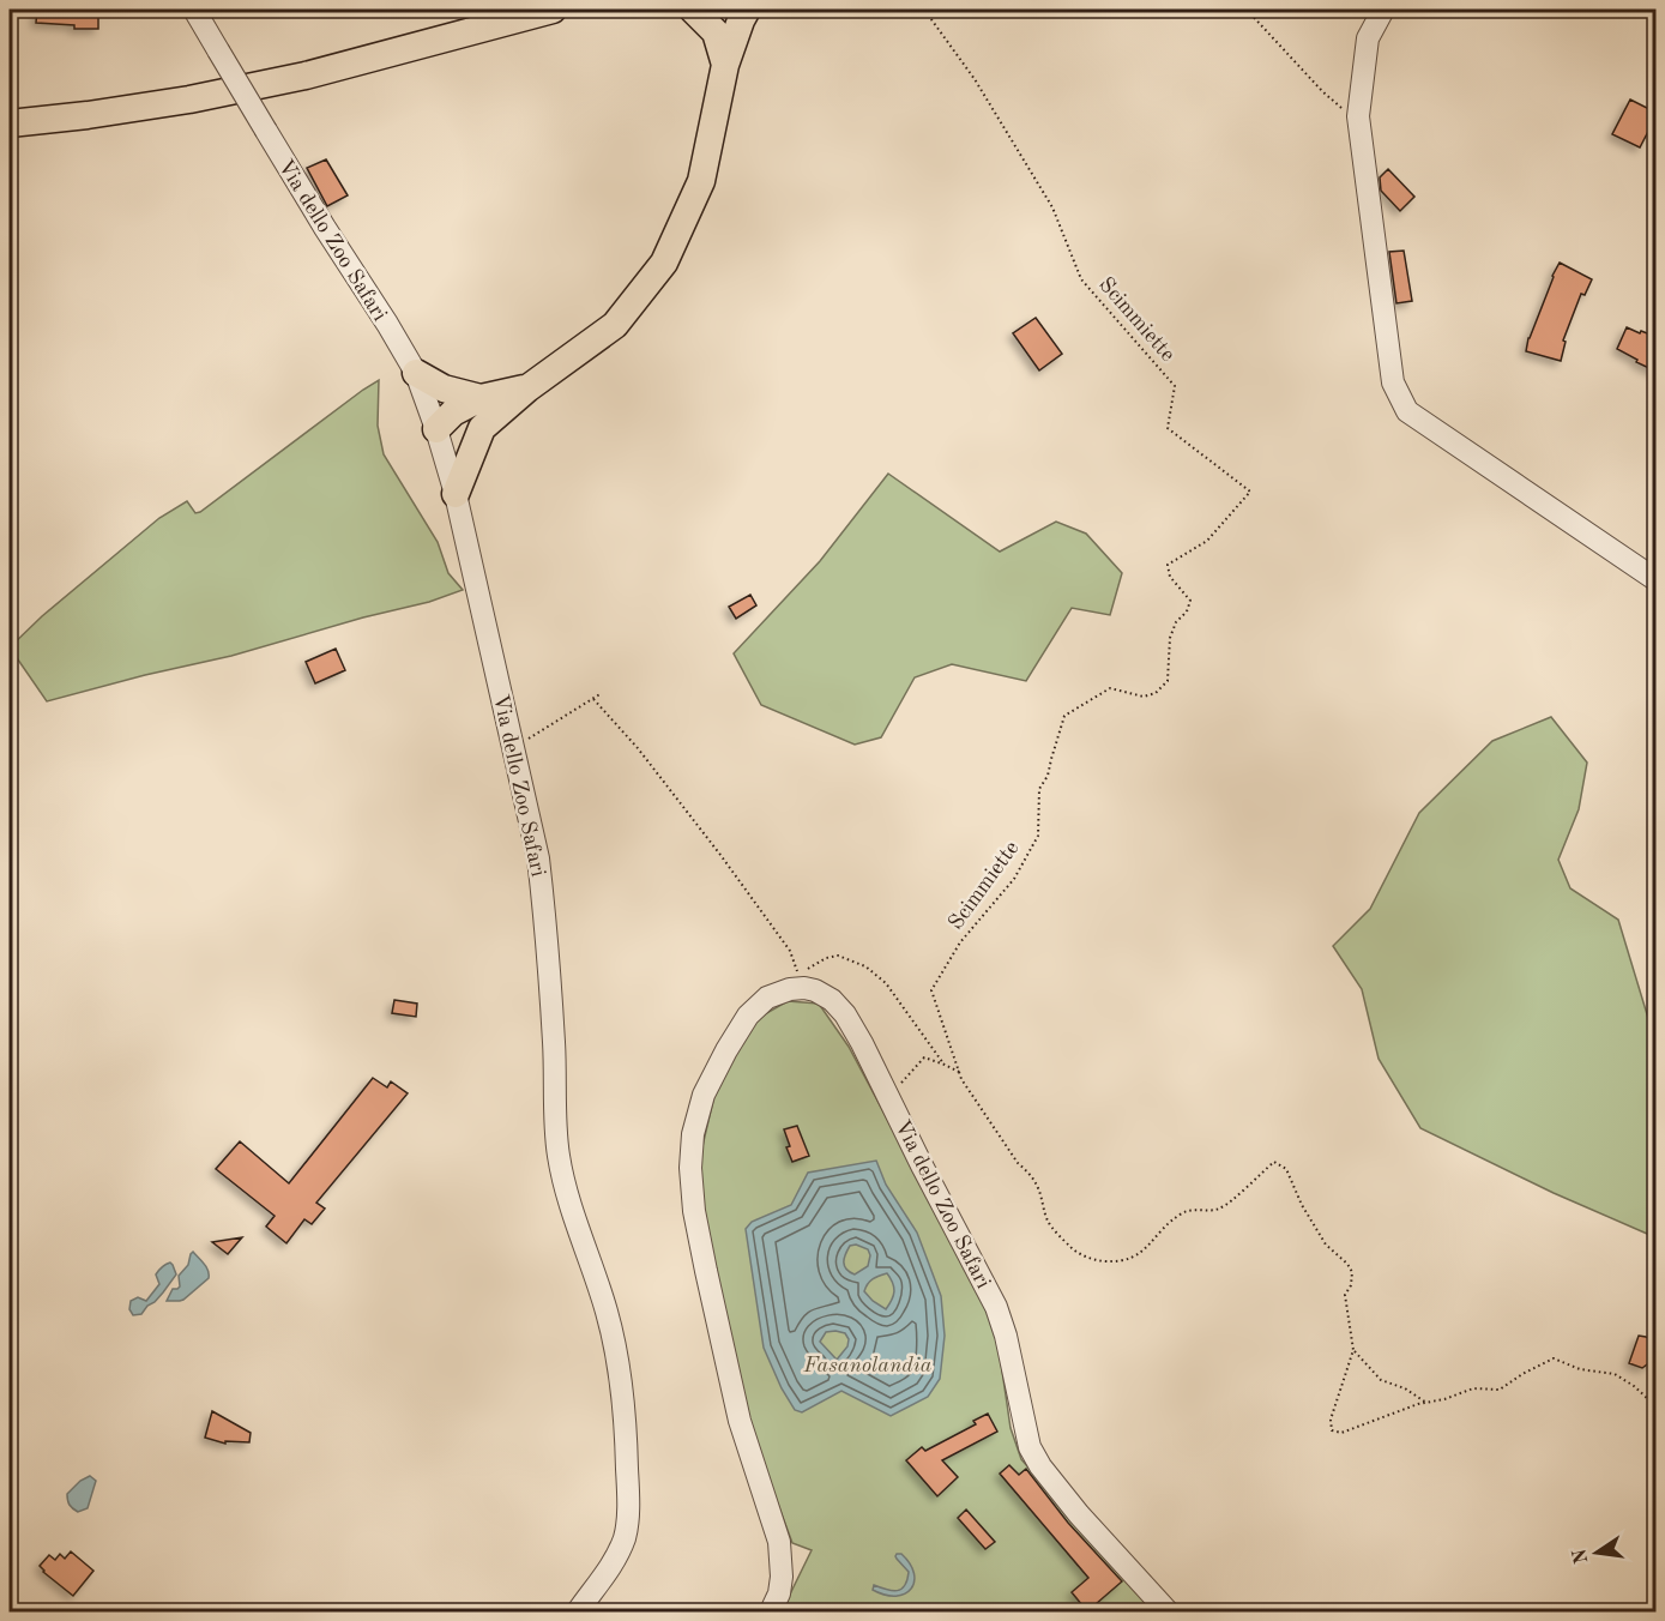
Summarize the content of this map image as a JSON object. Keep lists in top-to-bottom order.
{
  "streets": {
    "street": ["Via dello Zoo Safari"],
    "path": ["Scimmiette"]
  },
  "parks": ["Fasanolandia"],
  "north": "left"
}
